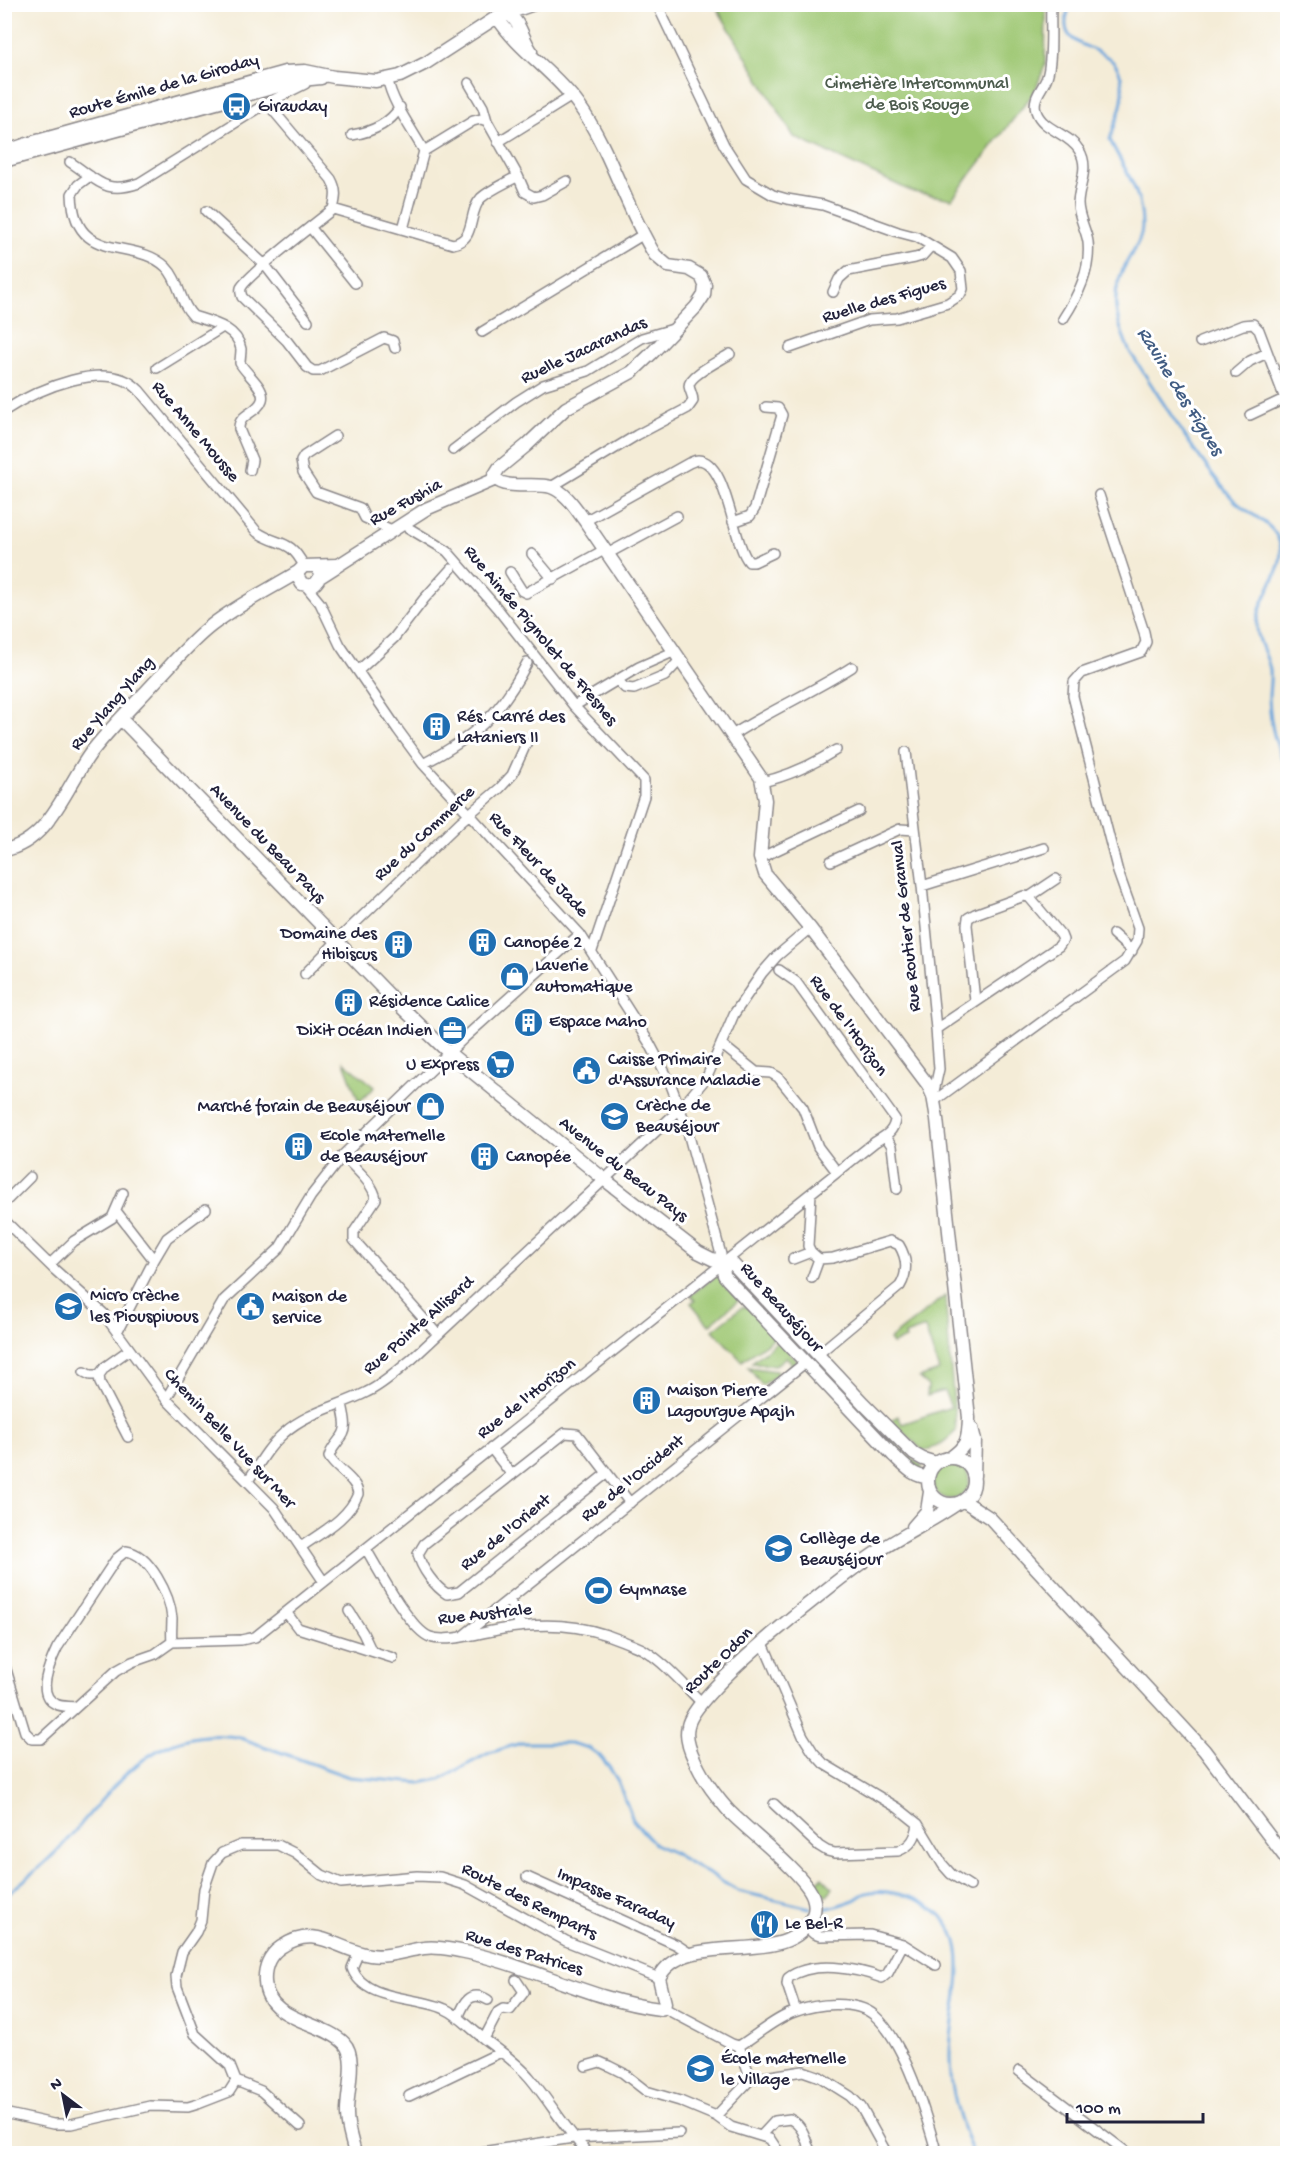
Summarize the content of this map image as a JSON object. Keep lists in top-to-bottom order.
{
  "streets": {
    "street": [
      "Route Émile de la Giroday",
      "Ruelle des Figues",
      "Ruelle Jacarandas",
      "Rue Anne Mousse",
      "Rue Fushia",
      "Rue Aimée Pignolet de Fresnes",
      "Rue Ylang Ylang",
      "Rue du Commerce",
      "Avenue du Beau Pays",
      "Rue Fleur de Jade",
      "Rue Routier de Granval",
      "Rue de l'Horizon",
      "Rue Beauséjour",
      "Rue Pointe Allisard",
      "Chemin Belle Vue sur Mer",
      "Rue de l'Occident",
      "Rue de l'Orient",
      "Rue Australe",
      "Route Odon",
      "Impasse Faraday",
      "Route des Remparts",
      "Rue des Patrices"
    ]
  },
  "crossings": [
    ["Rue Anne Mousse", "Rue Fushia"],
    ["Rue Anne Mousse", "Rue Ylang Ylang"],
    ["Rue Anne Mousse", "Rue Fleur de Jade"],
    ["Rue Fushia", "Rue Aimée Pignolet de Fresnes"],
    ["Rue Fushia", "Rue Ylang Ylang"],
    ["Rue Fushia", "Rue Fleur de Jade"],
    ["Rue Aimée Pignolet de Fresnes", "Rue Fleur de Jade"],
    ["Rue Ylang Ylang", "Avenue du Beau Pays"],
    ["Rue Ylang Ylang", "Rue Fleur de Jade"],
    ["Rue du Commerce", "Avenue du Beau Pays"],
    ["Rue du Commerce", "Rue Fleur de Jade"],
    ["Avenue du Beau Pays", "Rue Fleur de Jade"],
    ["Avenue du Beau Pays", "Rue de l'Horizon"],
    ["Avenue du Beau Pays", "Rue Beauséjour"],
    ["Avenue du Beau Pays", "Rue Pointe Allisard"],
    ["Rue Fleur de Jade", "Rue de l'Horizon"],
    ["Rue Fleur de Jade", "Rue Beauséjour"],
    ["Rue Fleur de Jade", "Rue Pointe Allisard"],
    ["Rue Routier de Granval", "Rue Pointe Allisard"],
    ["Rue de l'Horizon", "Rue Beauséjour"],
    ["Rue de l'Horizon", "Chemin Belle Vue sur Mer"],
    ["Rue de l'Horizon", "Rue Australe"],
    ["Rue Beauséjour", "Rue de l'Occident"],
    ["Rue Beauséjour", "Route Odon"],
    ["Rue Pointe Allisard", "Chemin Belle Vue sur Mer"],
    ["Rue de l'Occident", "Rue de l'Orient"],
    ["Rue de l'Occident", "Rue Australe"],
    ["Rue Australe", "Route Odon"]
  ],
  "water": ["Ravine des Figues"],
  "parks": ["Cimetière Intercommunal de Bois Rouge"],
  "places": {
    "bus stop": ["Girauday"],
    "building": [
      "Rés. Carré des Lataniers II",
      "Canopée 2",
      "Domaine des Hibiscus",
      "Résidence Calice",
      "Espace Maho",
      "Ecole maternelle de Beauséjour",
      "Canopée",
      "Maison Pierre Lagourgue Apajh"
    ],
    "shop": ["Laverie automatique", "Marché forain de Beauséjour"],
    "office": ["Dixit Océan Indien"],
    "supermarket": ["U Express"],
    "public building": ["Caisse Primaire d'Assurance Maladie", "Maison de service"],
    "school or university": [
      "Crèche de Beauséjour",
      "Micro crèche les Piouspiuous",
      "Collège de Beauséjour",
      "École maternelle le Village"
    ],
    "sports": ["Gymnase"],
    "restaurant": ["Le Bel-R"]
  },
  "scale_bar": "100 m",
  "north": "top left"
}
